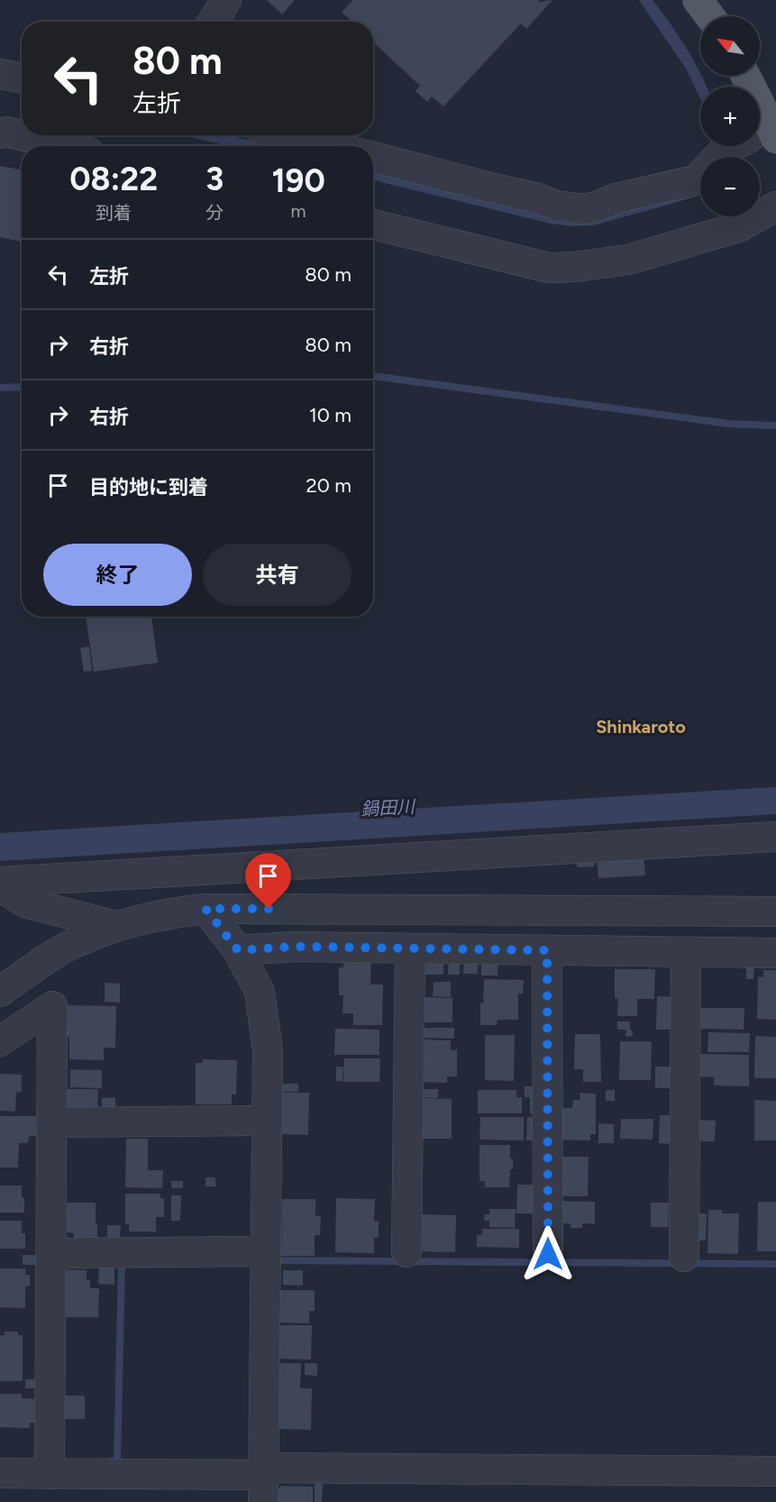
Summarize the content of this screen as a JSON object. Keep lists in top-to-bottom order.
{
  "districts": ["Shinkaroto"],
  "water": ["鍋田川"],
  "north": "top left",
  "page": {
    "map_buttons": ["+", "−"],
    "turn": ["80 m", "左折"],
    "eta": [
      "08:22",
      "到着",
      "3",
      "分",
      "190",
      "m"
    ],
    "list": [
      {
        "name": "左折",
        "value": "80 m"
      },
      {
        "name": "右折",
        "value": "80 m"
      },
      {
        "name": "右折",
        "value": "10 m"
      },
      {
        "name": "目的地に到着",
        "value": "20 m"
      }
    ],
    "buttons": ["終了", "共有"]
  }
}
